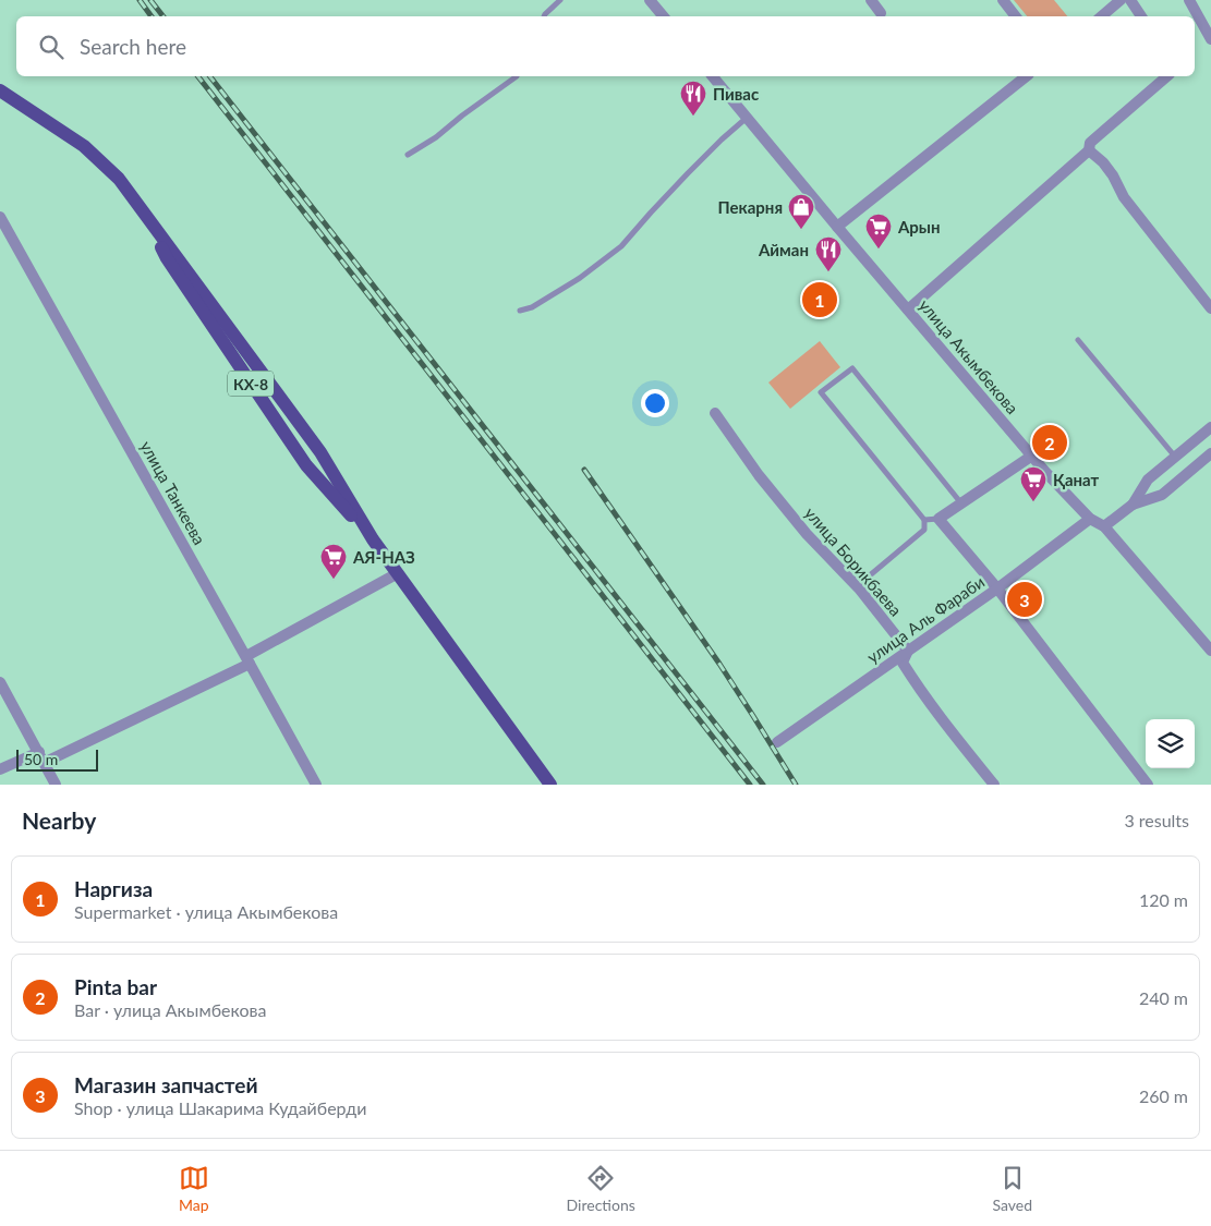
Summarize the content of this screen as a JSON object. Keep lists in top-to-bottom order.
{
  "streets": {
    "main road": ["КХ-8"],
    "street": [
      "улица Акымбекова",
      "улица Танкеева",
      "улица Борикбаева",
      "улица Аль Фараби"
    ]
  },
  "crossings": [
    ["улица Акымбекова", "улица Аль Фараби"],
    ["улица Борикбаева", "улица Аль Фараби"]
  ],
  "places": {
    "restaurant": ["Пивас", "Айман"],
    "shop": ["Пекарня"],
    "supermarket": ["Арын", "Қанат", "АЯ-НАЗ"]
  },
  "scale_bar": "50 m",
  "page": {
    "search": "Search here",
    "pins": ["1", "2", "3"],
    "scale": "50 m",
    "heading": ["Nearby", "3 results"],
    "list": [
      {
        "mark": "1",
        "name": "Наргиза",
        "note": "Supermarket · улица Акымбекова",
        "value": "120 m"
      },
      {
        "mark": "2",
        "name": "Pinta bar",
        "note": "Bar · улица Акымбекова",
        "value": "240 m"
      },
      {
        "mark": "3",
        "name": "Магазин запчастей",
        "note": "Shop · улица Шакарима Кудайберди",
        "value": "260 m"
      }
    ],
    "nav": ["Map", "Directions", "Saved"]
  }
}
